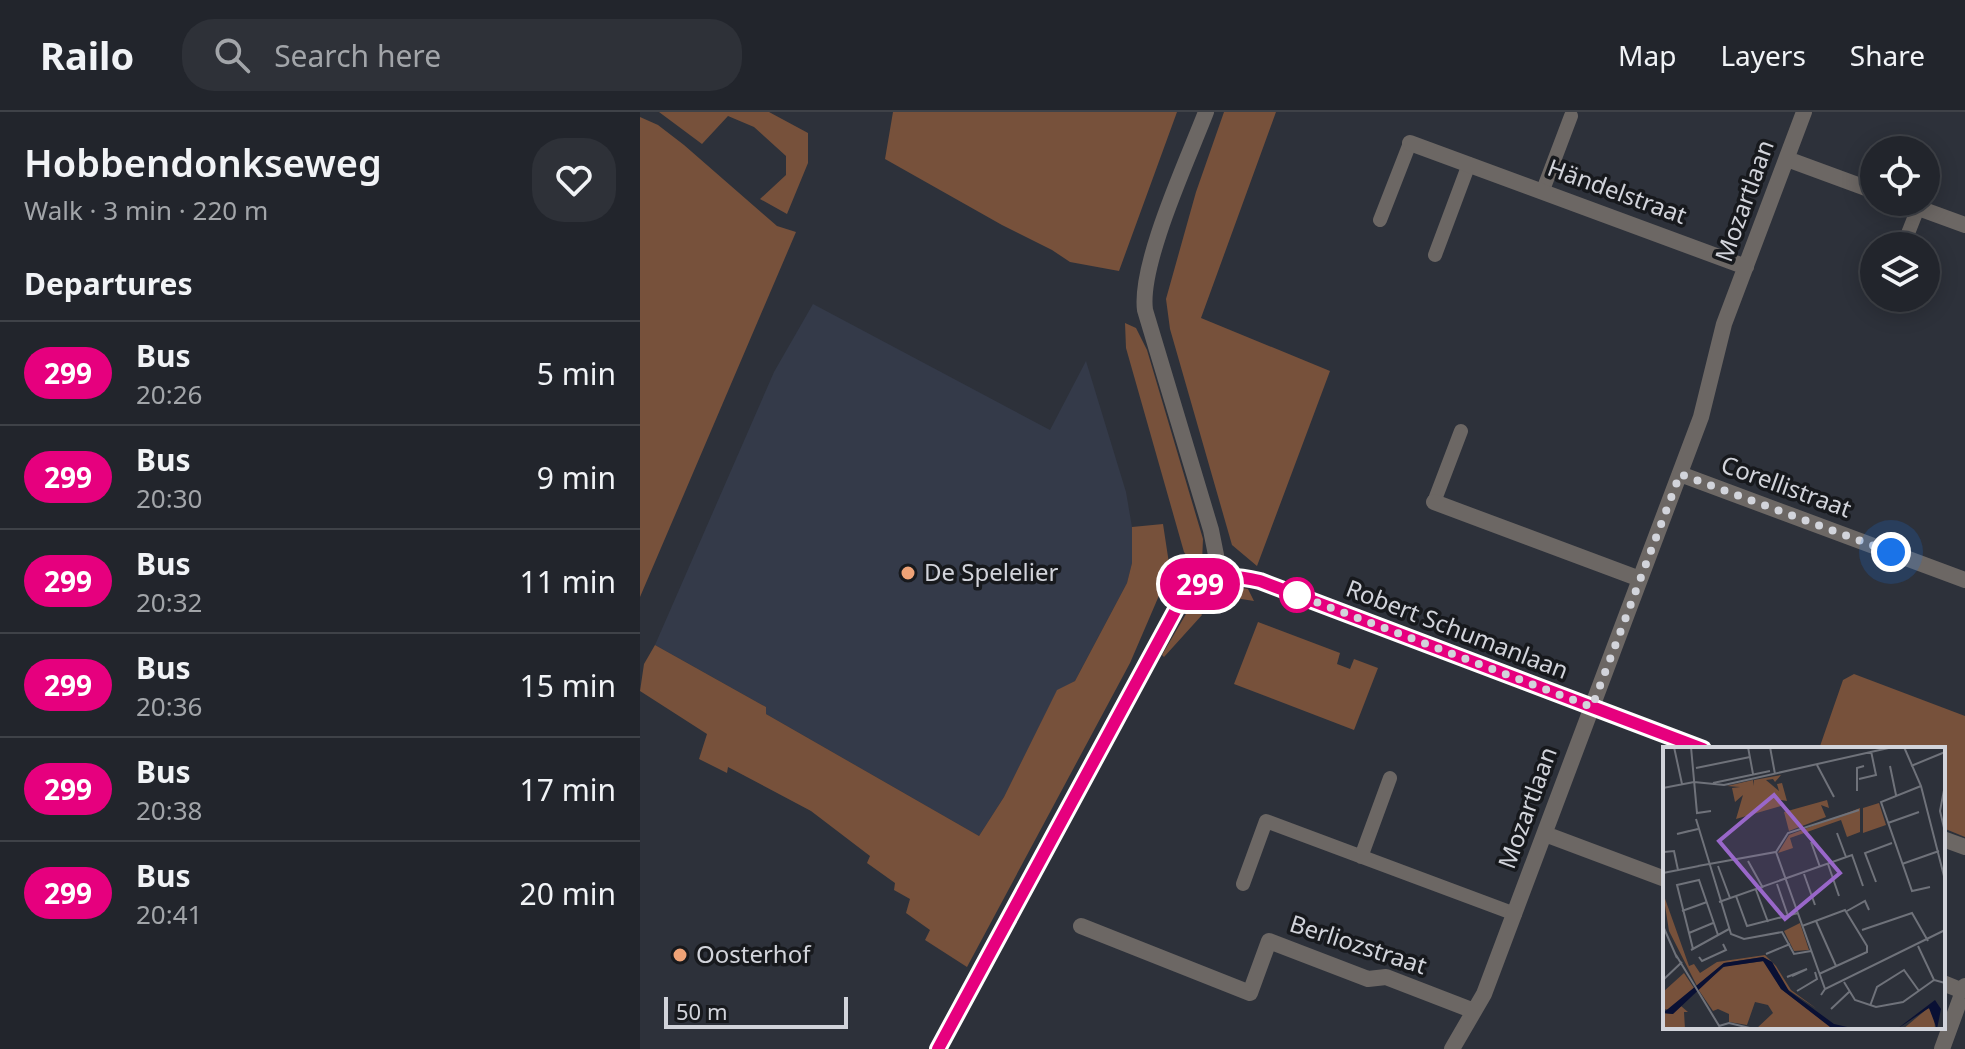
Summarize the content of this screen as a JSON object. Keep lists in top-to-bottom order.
{
  "streets": {
    "street": [
      "Händelstraat",
      "Mozartlaan",
      "Corellistraat",
      "Robert Schumanlaan",
      "Berliozstraat"
    ]
  },
  "crossings": [
    ["Händelstraat", "Mozartlaan"],
    ["Mozartlaan", "Corellistraat"],
    ["Mozartlaan", "Robert Schumanlaan"],
    ["Mozartlaan", "Berliozstraat"]
  ],
  "places": ["De Spelelier", "Oosterhof"],
  "lines": ["bus line 299"],
  "scale_bar": "50 m",
  "page": {
    "header": "Railo",
    "search": "Search here",
    "nav": ["Map", "Layers", "Share"],
    "heading": [
      ["Hobbendonkseweg", "Walk · 3 min · 220 m"],
      "Departures"
    ],
    "on_map": "299",
    "list": [
      {
        "mark": "299",
        "name": "Bus",
        "note": "20:26",
        "value": "5 min"
      },
      {
        "mark": "299",
        "name": "Bus",
        "note": "20:30",
        "value": "9 min"
      },
      {
        "mark": "299",
        "name": "Bus",
        "note": "20:32",
        "value": "11 min"
      },
      {
        "mark": "299",
        "name": "Bus",
        "note": "20:36",
        "value": "15 min"
      },
      {
        "mark": "299",
        "name": "Bus",
        "note": "20:38",
        "value": "17 min"
      },
      {
        "mark": "299",
        "name": "Bus",
        "note": "20:41",
        "value": "20 min"
      }
    ],
    "scale": "50 m"
  }
}
